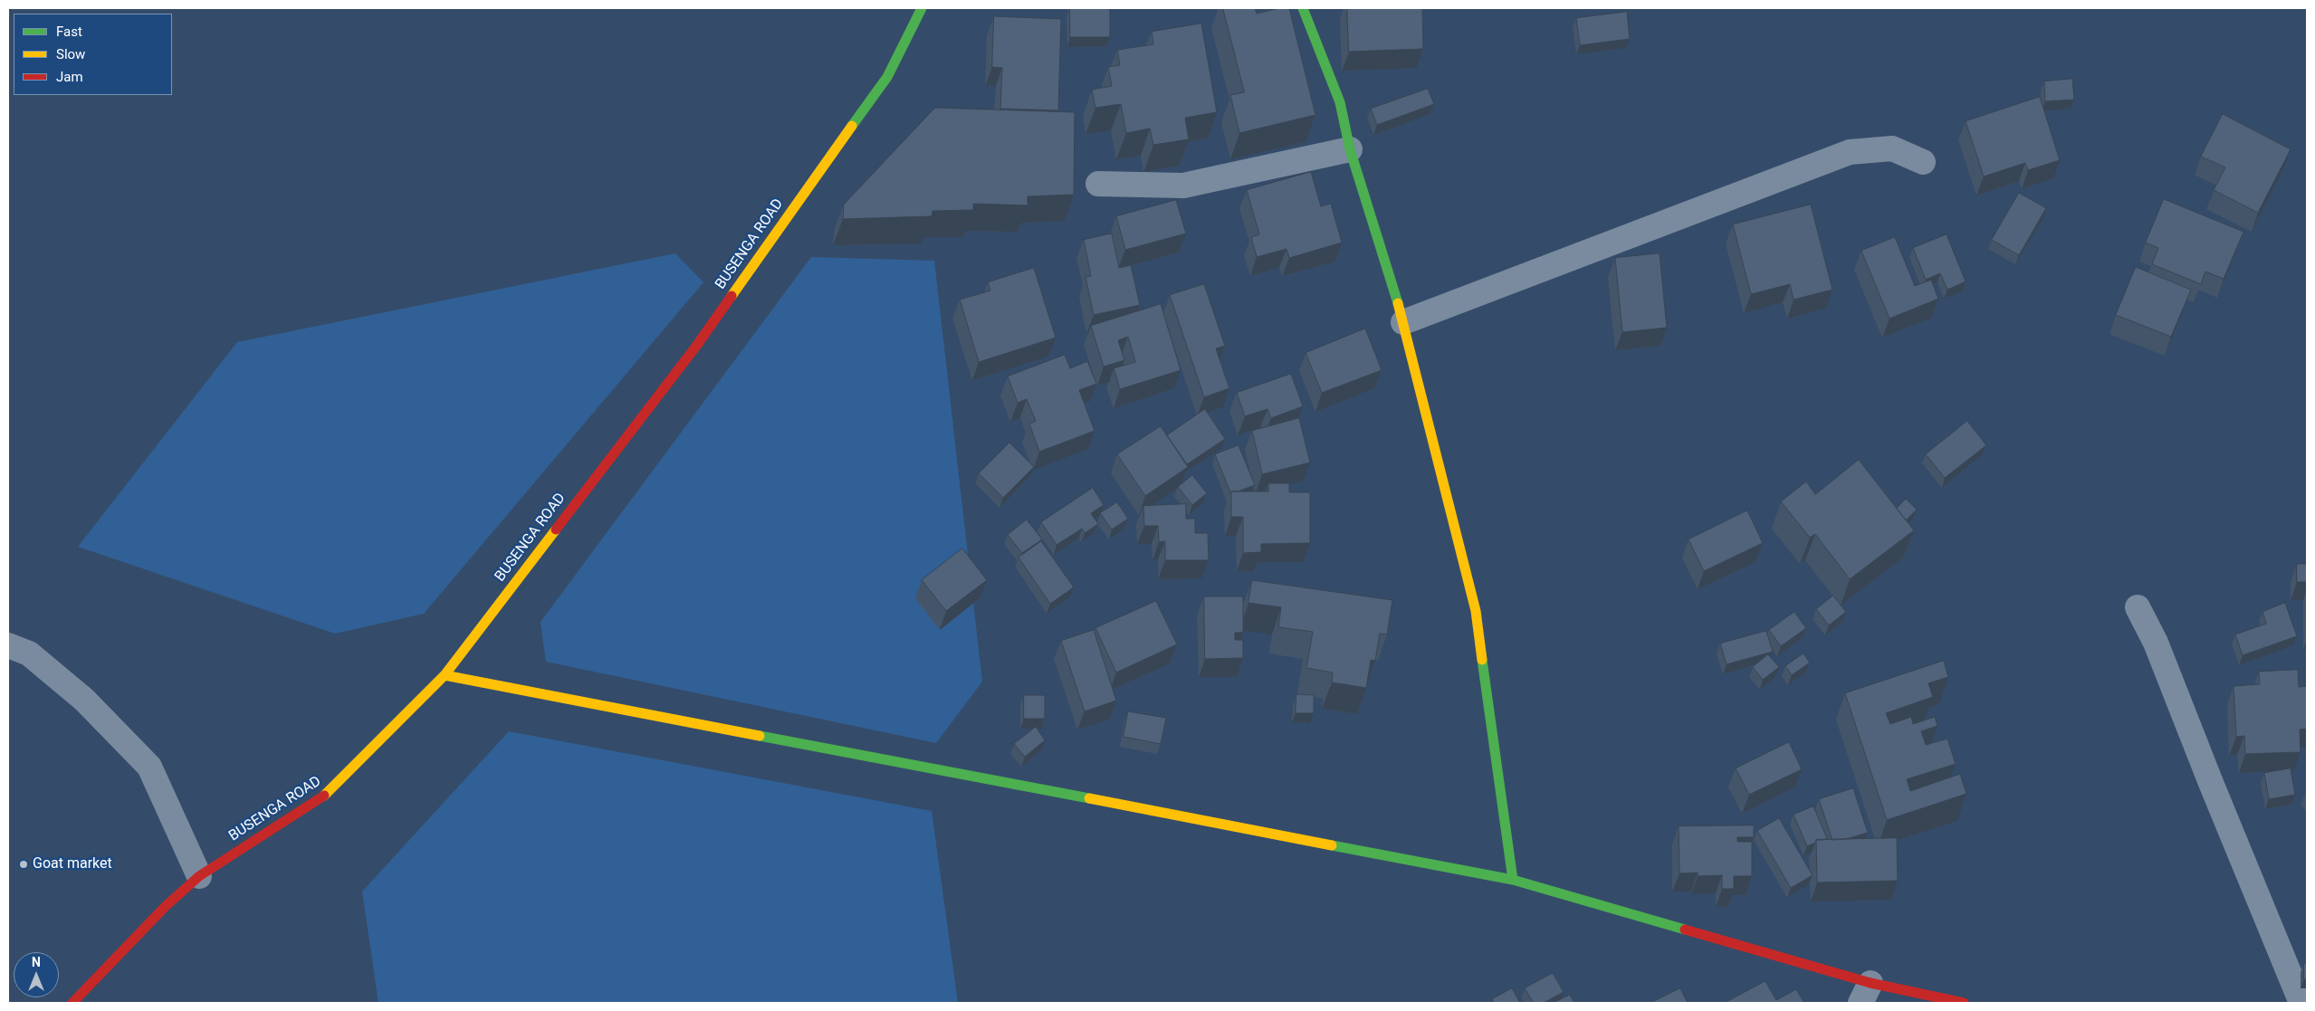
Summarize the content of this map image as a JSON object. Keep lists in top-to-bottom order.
{
  "streets": {
    "street": ["BUSENGA ROAD"]
  },
  "places": ["Goat market"],
  "legend": ["Fast", "Slow", "Jam"],
  "north": "top"
}
